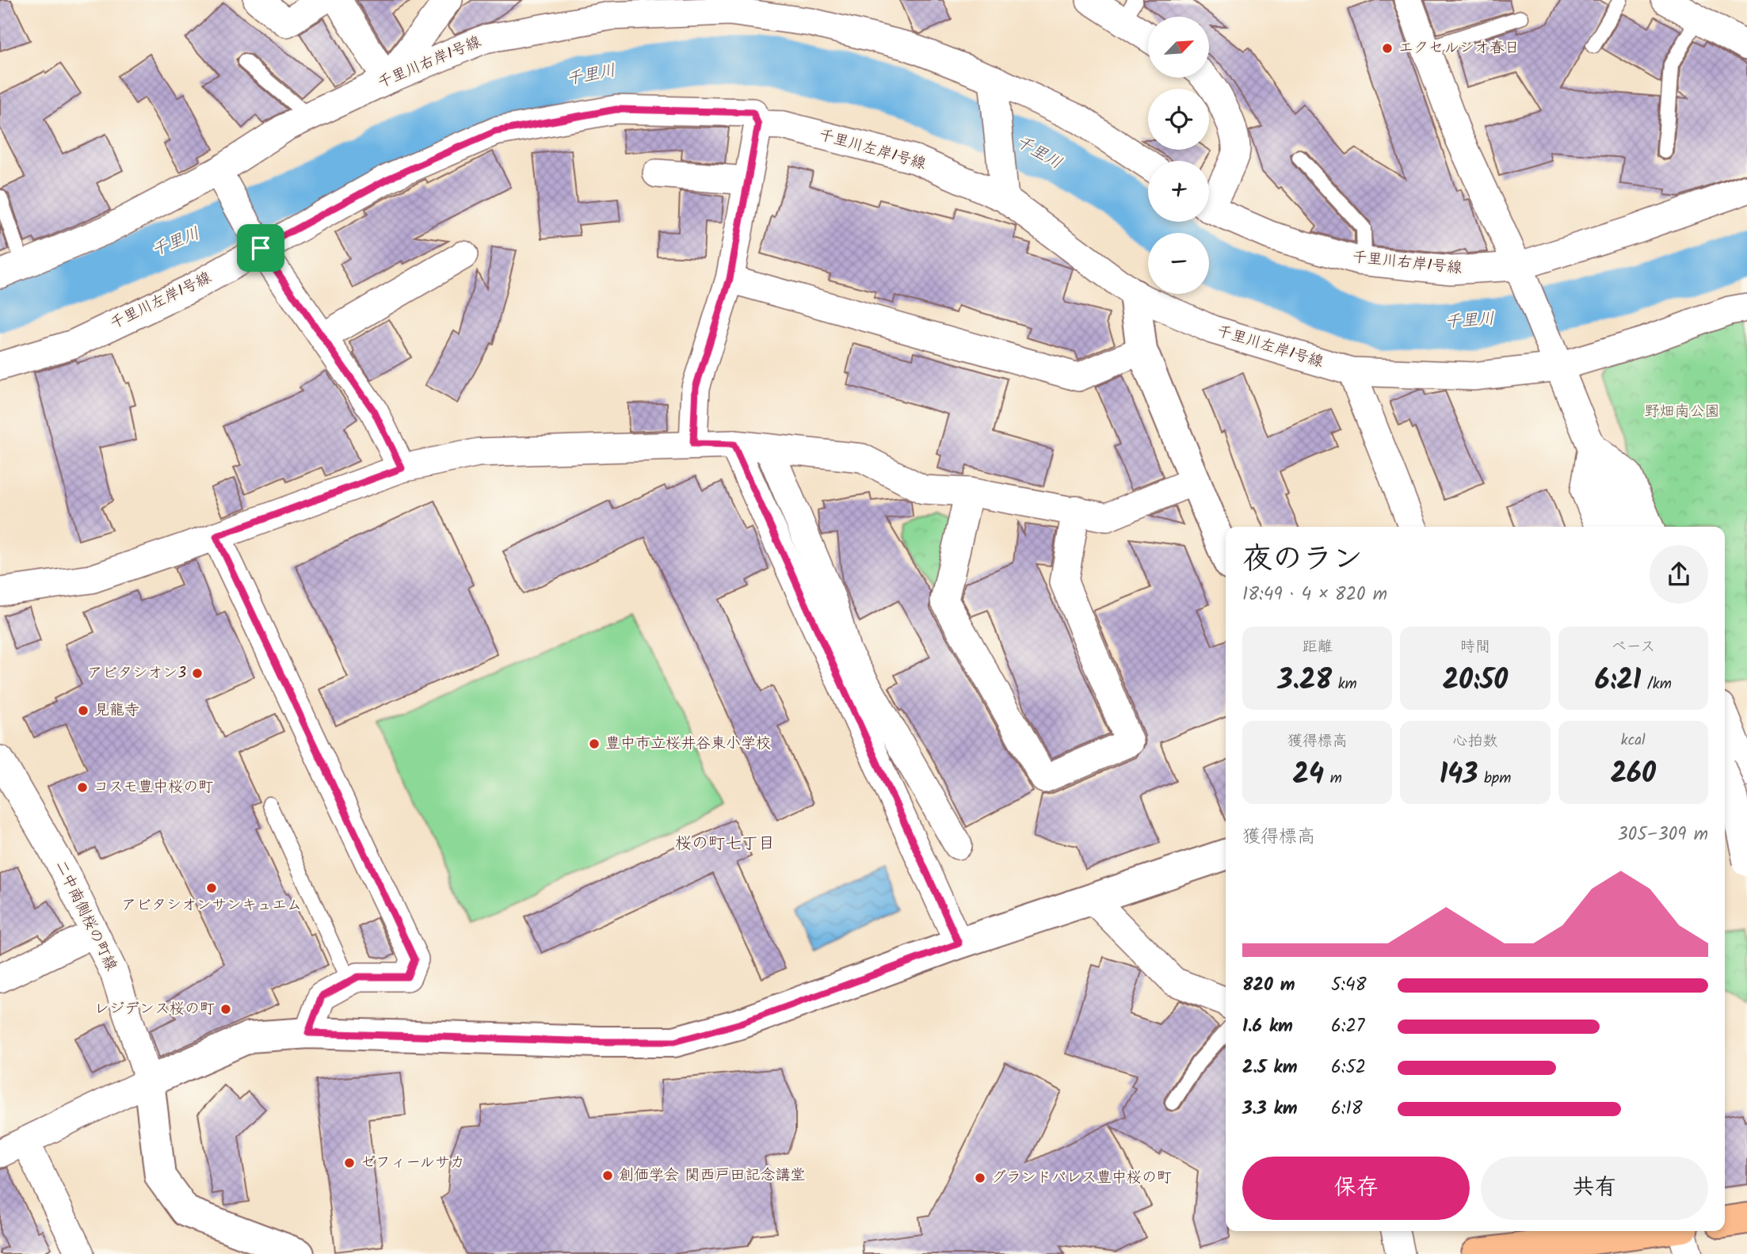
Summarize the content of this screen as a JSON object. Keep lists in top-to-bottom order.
{
  "streets": {
    "street": ["千里川右岸1号線", "千里川左岸1号線", "二中南側桜の町線"]
  },
  "districts": ["桜の町七丁目"],
  "water": ["千里川"],
  "parks": ["野畑南公園"],
  "places": [
    "エクセルシオ春日",
    "アビタシオン3",
    "見龍寺",
    "豊中市立桜井谷東小学校",
    "コスモ豊中桜の町",
    "アビタシオンサンキュエム",
    "レジデンス桜の町",
    "ゼフィールサカ",
    "創価学会 関西戸田記念講堂",
    "グランドパレス豊中桜の町"
  ],
  "north": "top right",
  "page": {
    "map_buttons": ["+", "−"],
    "heading": ["夜のラン", "18:49 · 4 × 820 m"],
    "stats": [
      ["距離", "3.28 km"],
      ["時間", "20:50"],
      ["ペース", "6:21 /km"],
      ["獲得標高", "24 m"],
      ["心拍数", "143 bpm"],
      ["kcal", "260"]
    ],
    "chart": ["獲得標高", "305–309 m"],
    "list": [
      {
        "name": "820 m",
        "note": "5:48"
      },
      {
        "name": "1.6 km",
        "note": "6:27"
      },
      {
        "name": "2.5 km",
        "note": "6:52"
      },
      {
        "name": "3.3 km",
        "note": "6:18"
      }
    ],
    "buttons": ["保存", "共有"]
  }
}
